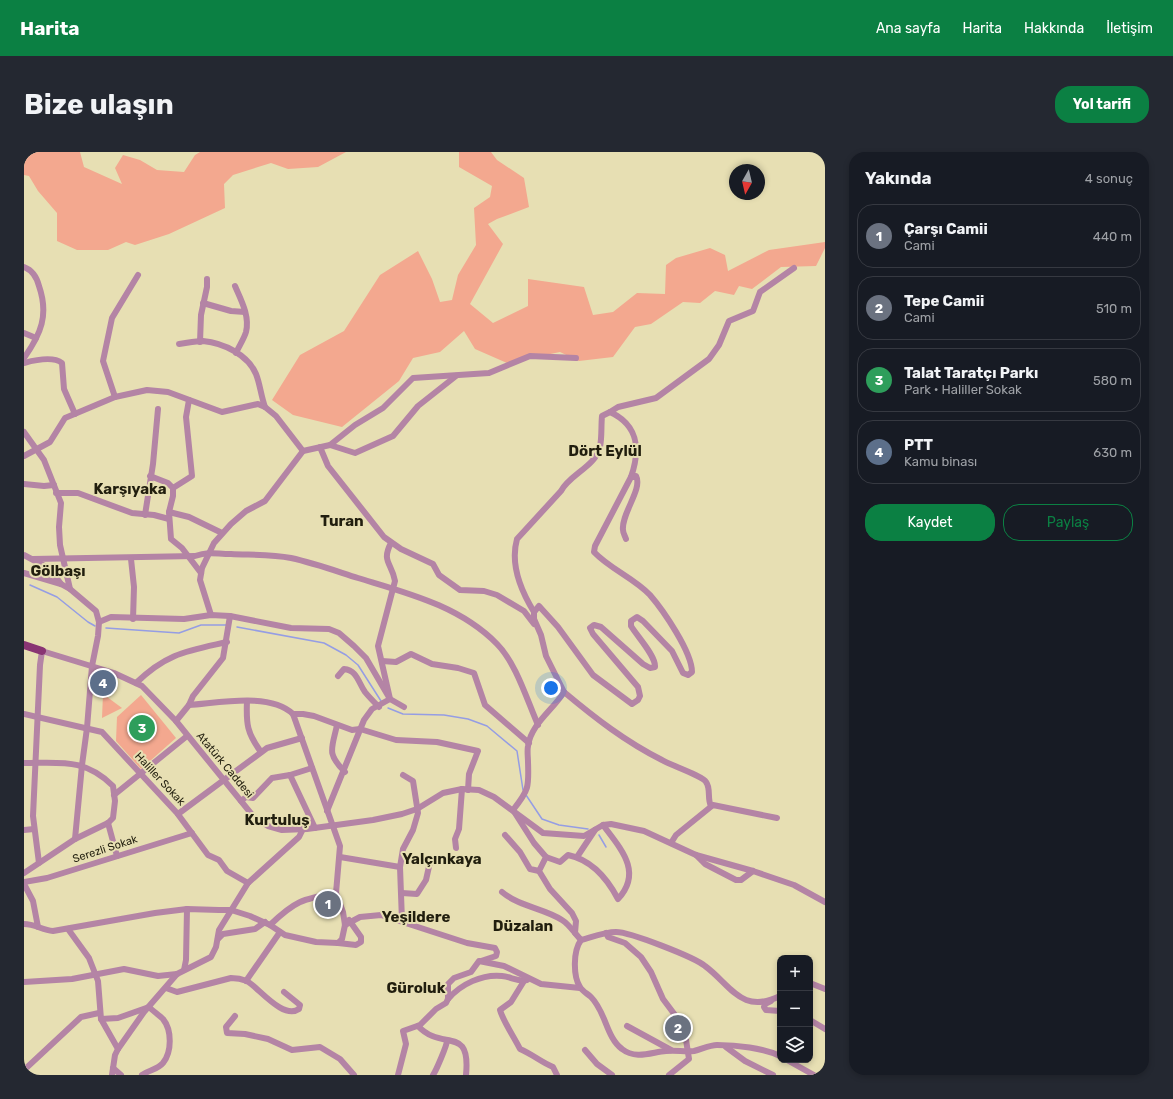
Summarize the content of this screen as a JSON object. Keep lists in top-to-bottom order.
{
  "streets": {
    "street": ["Atatürk Caddesi", "Haliller Sokak", "Serezli Sokak"]
  },
  "crossings": [
    ["Haliller Sokak", "Serezli Sokak"]
  ],
  "districts": [
    "Dört Eylül",
    "Karşıyaka",
    "Turan",
    "Gölbaşı",
    "Kurtuluş",
    "Yalçınkaya",
    "Yeşildere",
    "Düzalan",
    "Güroluk"
  ],
  "north": "bottom",
  "page": {
    "header": "Harita",
    "nav": [
      "Ana sayfa",
      "Harita",
      "Hakkında",
      "İletişim"
    ],
    "buttons": [
      "Yol tarifi",
      ["Kaydet", "Paylaş"]
    ],
    "title": "Bize ulaşın",
    "heading": ["Yakında", "4 sonuç"],
    "list": [
      {
        "mark": "1",
        "name": "Çarşı Camii",
        "note": "Cami",
        "value": "440 m"
      },
      {
        "mark": "2",
        "name": "Tepe Camii",
        "note": "Cami",
        "value": "510 m"
      },
      {
        "mark": "3",
        "name": "Talat Taratçı Parkı",
        "note": "Park · Haliller Sokak",
        "value": "580 m"
      },
      {
        "mark": "4",
        "name": "PTT",
        "note": "Kamu binası",
        "value": "630 m"
      }
    ],
    "pins": [
      "4",
      "3",
      "1",
      "2"
    ],
    "map_buttons": ["+", "−"]
  }
}
